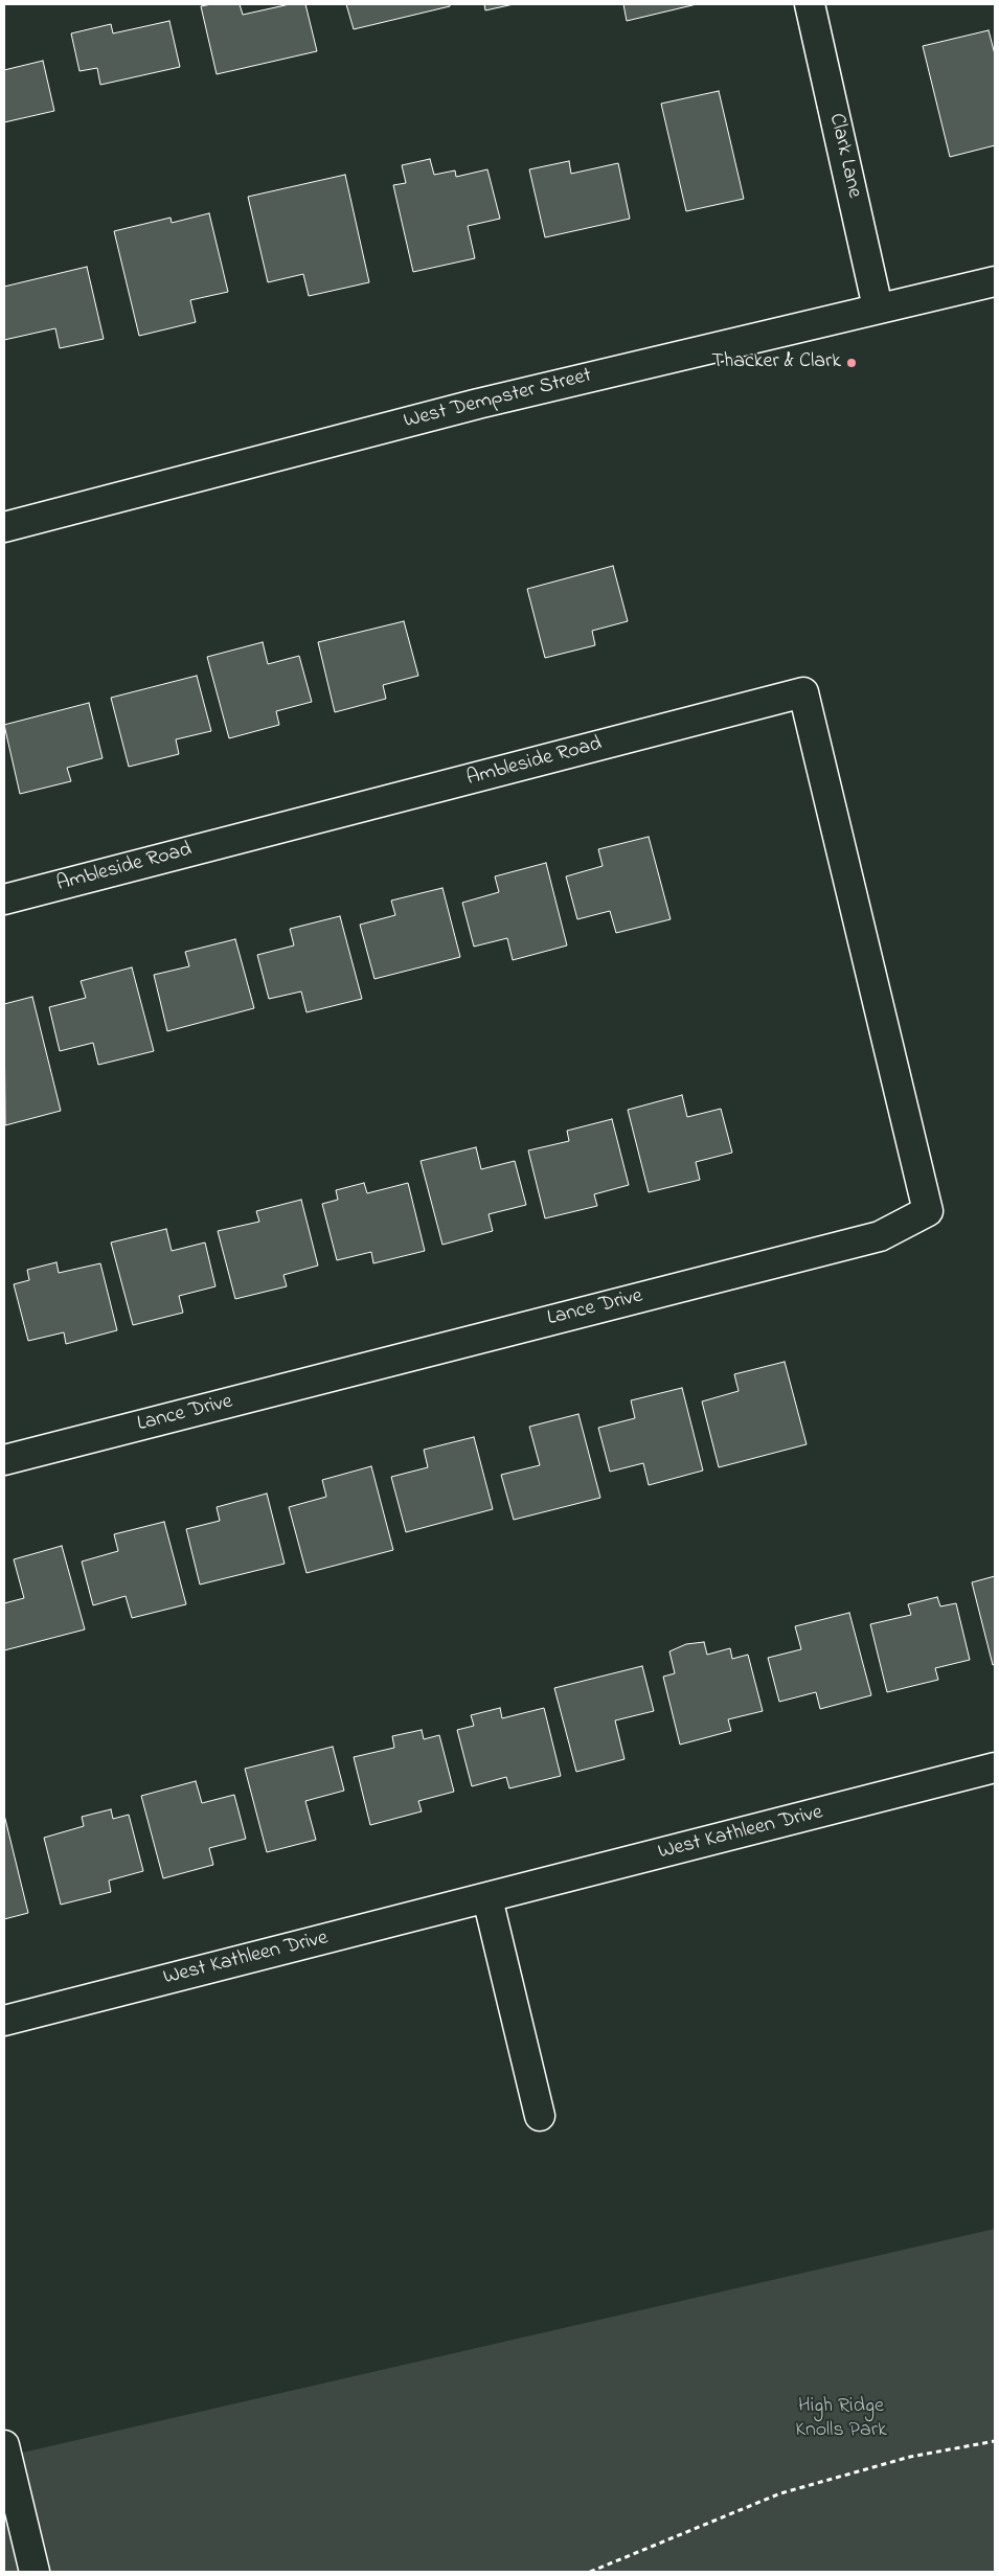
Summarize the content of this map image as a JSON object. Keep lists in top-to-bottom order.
{
  "streets": {
    "street": [
      "Clark Lane",
      "West Dempster Street",
      "Ambleside Road",
      "Lance Drive",
      "West Kathleen Drive"
    ]
  },
  "crossings": [
    ["Clark Lane", "West Dempster Street"],
    ["Ambleside Road", "Lance Drive"]
  ],
  "parks": ["High Ridge Knolls Park"],
  "places": ["Thacker & Clark"]
}
